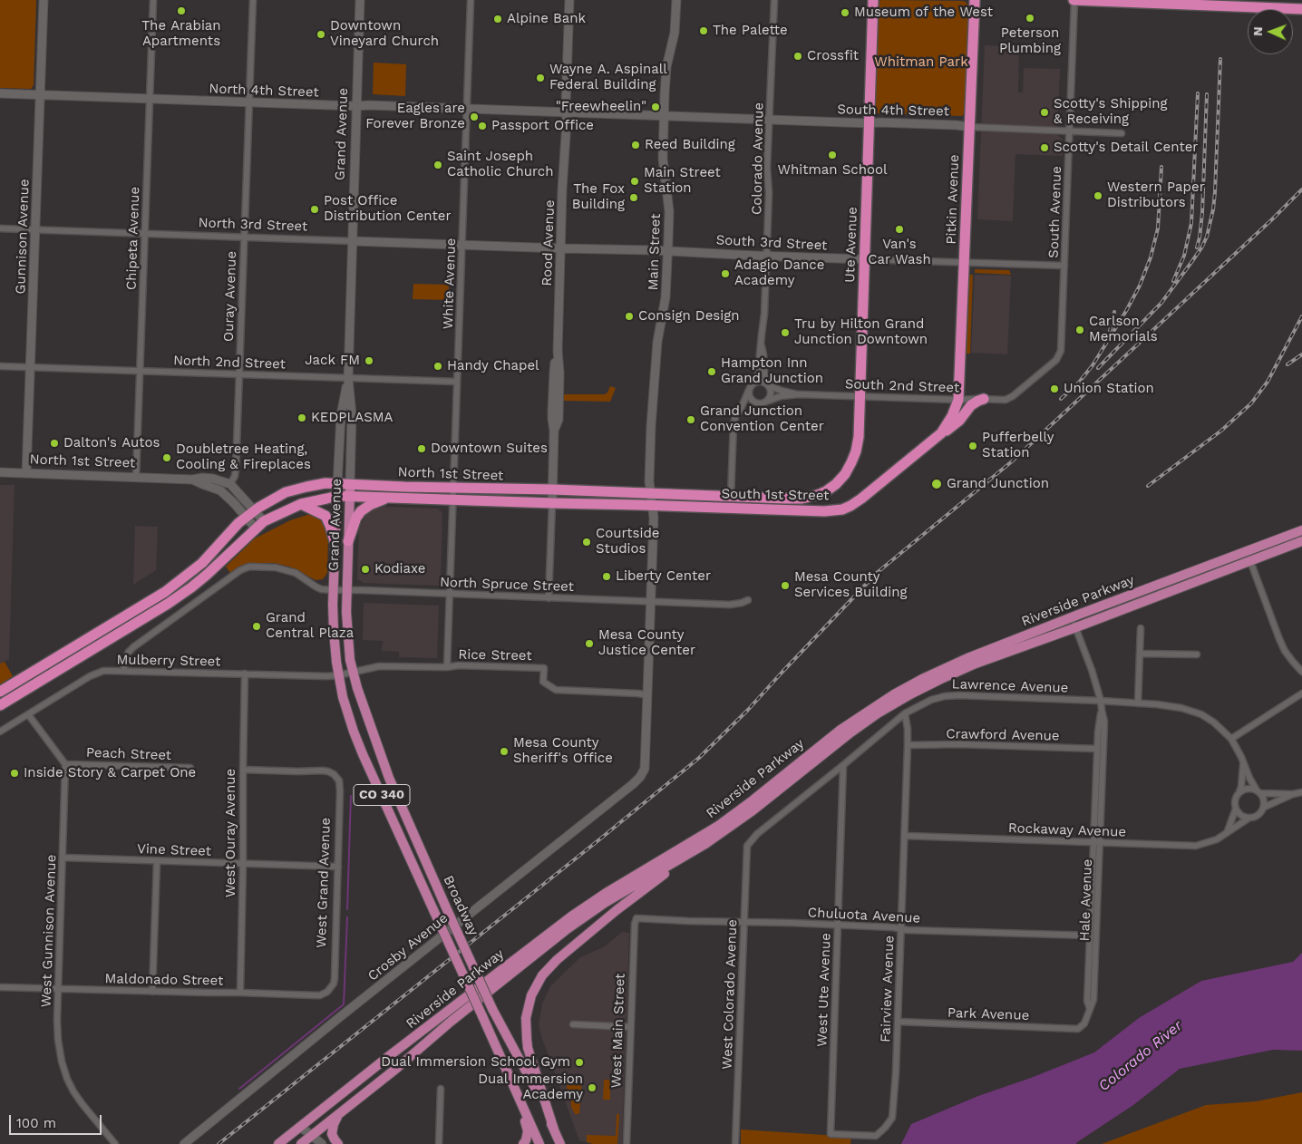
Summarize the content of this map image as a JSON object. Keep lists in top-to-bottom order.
{
  "streets": {
    "highway": [
      "Pitkin Avenue",
      "Ute Avenue",
      "North 1st Street",
      "South 1st Street"
    ],
    "main road": [
      "Grand Avenue",
      "Riverside Parkway",
      "CO 340",
      "Broadway"
    ],
    "street": [
      "North 4th Street",
      "South 4th Street",
      "Colorado Avenue",
      "South Avenue",
      "North 3rd Street",
      "Gunnison Avenue",
      "Chipeta Avenue",
      "Rood Avenue",
      "South 3rd Street",
      "Main Street",
      "White Avenue",
      "Ouray Avenue",
      "North 2nd Street",
      "South 2nd Street",
      "North Spruce Street",
      "Rice Street",
      "Mulberry Street",
      "Lawrence Avenue",
      "Crawford Avenue",
      "Peach Street",
      "Rockaway Avenue",
      "West Ouray Avenue",
      "Vine Street",
      "West Grand Avenue",
      "Hale Avenue",
      "Chuluota Avenue",
      "West Gunnison Avenue",
      "Crosby Avenue",
      "Maldonado Street",
      "Fairview Avenue",
      "West Ute Avenue",
      "West Colorado Avenue",
      "Park Avenue",
      "West Main Street"
    ]
  },
  "crossings": [
    ["North 4th Street", "South 4th Street"],
    ["North 4th Street", "Grand Avenue"],
    ["North 4th Street", "Gunnison Avenue"],
    ["North 4th Street", "Chipeta Avenue"],
    ["North 4th Street", "Rood Avenue"],
    ["North 4th Street", "Main Street"],
    ["North 4th Street", "White Avenue"],
    ["North 4th Street", "Ouray Avenue"],
    ["South 4th Street", "Colorado Avenue"],
    ["South 4th Street", "Pitkin Avenue"],
    ["South 4th Street", "South Avenue"],
    ["South 4th Street", "Ute Avenue"],
    ["South 4th Street", "Main Street"],
    ["Grand Avenue", "North 3rd Street"],
    ["Grand Avenue", "North 2nd Street"],
    ["Grand Avenue", "North 1st Street"],
    ["Grand Avenue", "North Spruce Street"],
    ["Grand Avenue", "Rice Street"],
    ["Grand Avenue", "Mulberry Street"],
    ["Grand Avenue", "CO 340"],
    ["Grand Avenue", "Broadway"],
    ["Colorado Avenue", "South 3rd Street"],
    ["Colorado Avenue", "South 2nd Street"],
    ["Colorado Avenue", "South 1st Street"],
    ["Pitkin Avenue", "South 3rd Street"],
    ["Pitkin Avenue", "South 2nd Street"],
    ["Pitkin Avenue", "South 1st Street"],
    ["South Avenue", "South 3rd Street"],
    ["South Avenue", "South 2nd Street"],
    ["North 3rd Street", "Gunnison Avenue"],
    ["North 3rd Street", "Chipeta Avenue"],
    ["North 3rd Street", "Rood Avenue"],
    ["North 3rd Street", "South 3rd Street"],
    ["North 3rd Street", "Main Street"],
    ["North 3rd Street", "White Avenue"],
    ["North 3rd Street", "Ouray Avenue"],
    ["Gunnison Avenue", "North 2nd Street"],
    ["Gunnison Avenue", "North 1st Street"],
    ["Chipeta Avenue", "North 2nd Street"],
    ["Chipeta Avenue", "North 1st Street"],
    ["Rood Avenue", "North 1st Street"],
    ["South 3rd Street", "Ute Avenue"],
    ["South 3rd Street", "Main Street"],
    ["Ute Avenue", "South 2nd Street"],
    ["Ute Avenue", "South 1st Street"],
    ["Main Street", "North 1st Street"],
    ["Main Street", "South 1st Street"],
    ["White Avenue", "North 2nd Street"],
    ["White Avenue", "North 1st Street"],
    ["White Avenue", "North Spruce Street"],
    ["White Avenue", "Rice Street"],
    ["Ouray Avenue", "North 2nd Street"],
    ["Ouray Avenue", "North 1st Street"],
    ["South 2nd Street", "South 1st Street"],
    ["North 1st Street", "South 1st Street"],
    ["North 1st Street", "CO 340"],
    ["North Spruce Street", "Mulberry Street"],
    ["North Spruce Street", "CO 340"],
    ["Riverside Parkway", "Hale Avenue"],
    ["Rice Street", "Mulberry Street"],
    ["Rice Street", "Broadway"],
    ["Rice Street", "Crosby Avenue"],
    ["Mulberry Street", "CO 340"],
    ["Mulberry Street", "West Ouray Avenue"],
    ["Mulberry Street", "Broadway"],
    ["Lawrence Avenue", "Rockaway Avenue"],
    ["Lawrence Avenue", "Hale Avenue"],
    ["Lawrence Avenue", "Fairview Avenue"],
    ["Lawrence Avenue", "West Ute Avenue"],
    ["Lawrence Avenue", "West Colorado Avenue"],
    ["Crawford Avenue", "Hale Avenue"],
    ["Crawford Avenue", "Fairview Avenue"],
    ["Peach Street", "West Gunnison Avenue"],
    ["CO 340", "Broadway"],
    ["Rockaway Avenue", "Hale Avenue"],
    ["Rockaway Avenue", "Fairview Avenue"],
    ["West Ouray Avenue", "Vine Street"],
    ["West Ouray Avenue", "West Grand Avenue"],
    ["West Ouray Avenue", "Maldonado Street"],
    ["Vine Street", "West Grand Avenue"],
    ["Vine Street", "West Gunnison Avenue"],
    ["West Grand Avenue", "Maldonado Street"],
    ["Hale Avenue", "Chuluota Avenue"],
    ["Hale Avenue", "Park Avenue"],
    ["Chuluota Avenue", "Fairview Avenue"],
    ["Chuluota Avenue", "West Ute Avenue"],
    ["Chuluota Avenue", "West Colorado Avenue"],
    ["Chuluota Avenue", "West Main Street"],
    ["West Gunnison Avenue", "Maldonado Street"],
    ["Fairview Avenue", "West Ute Avenue"],
    ["Fairview Avenue", "Park Avenue"]
  ],
  "water": ["Colorado River"],
  "parks": ["Whitman Park"],
  "places": [
    "The Arabian Apartments",
    "Museum of the West",
    "Peterson Plumbing",
    "Alpine Bank",
    "The Palette",
    "Downtown Vineyard Church",
    "Crossfit",
    "Wayne A. Aspinall Federal Building",
    "\"Freewheelin\"",
    "Scotty's Shipping & Receiving",
    "Eagles are Forever Bronze",
    "Passport Office",
    "Reed Building",
    "Scotty's Detail Center",
    "Whitman School",
    "Saint Joseph Catholic Church",
    "Main Street Station",
    "Western Paper Distributors",
    "The Fox Building",
    "Post Office Distribution Center",
    "Van's Car Wash",
    "Adagio Dance Academy",
    "Consign Design",
    "Carlson Memorials",
    "Tru by Hilton Grand Junction Downtown",
    "Jack FM",
    "Handy Chapel",
    "Hampton Inn Grand Junction",
    "Union Station",
    "KEDPLASMA",
    "Grand Junction Convention Center",
    "Dalton's Autos",
    "Pufferbelly Station",
    "Downtown Suites",
    "Doubletree Heating, Cooling & Fireplaces",
    "Grand Junction",
    "Courtside Studios",
    "Kodiaxe",
    "Liberty Center",
    "Mesa County Services Building",
    "Grand Central Plaza",
    "Mesa County Justice Center",
    "Mesa County Sheriff's Office",
    "Inside Story & Carpet One",
    "Dual Immersion School Gym",
    "Dual Immersion Academy"
  ],
  "scale_bar": "100 m",
  "north": "left"
}
